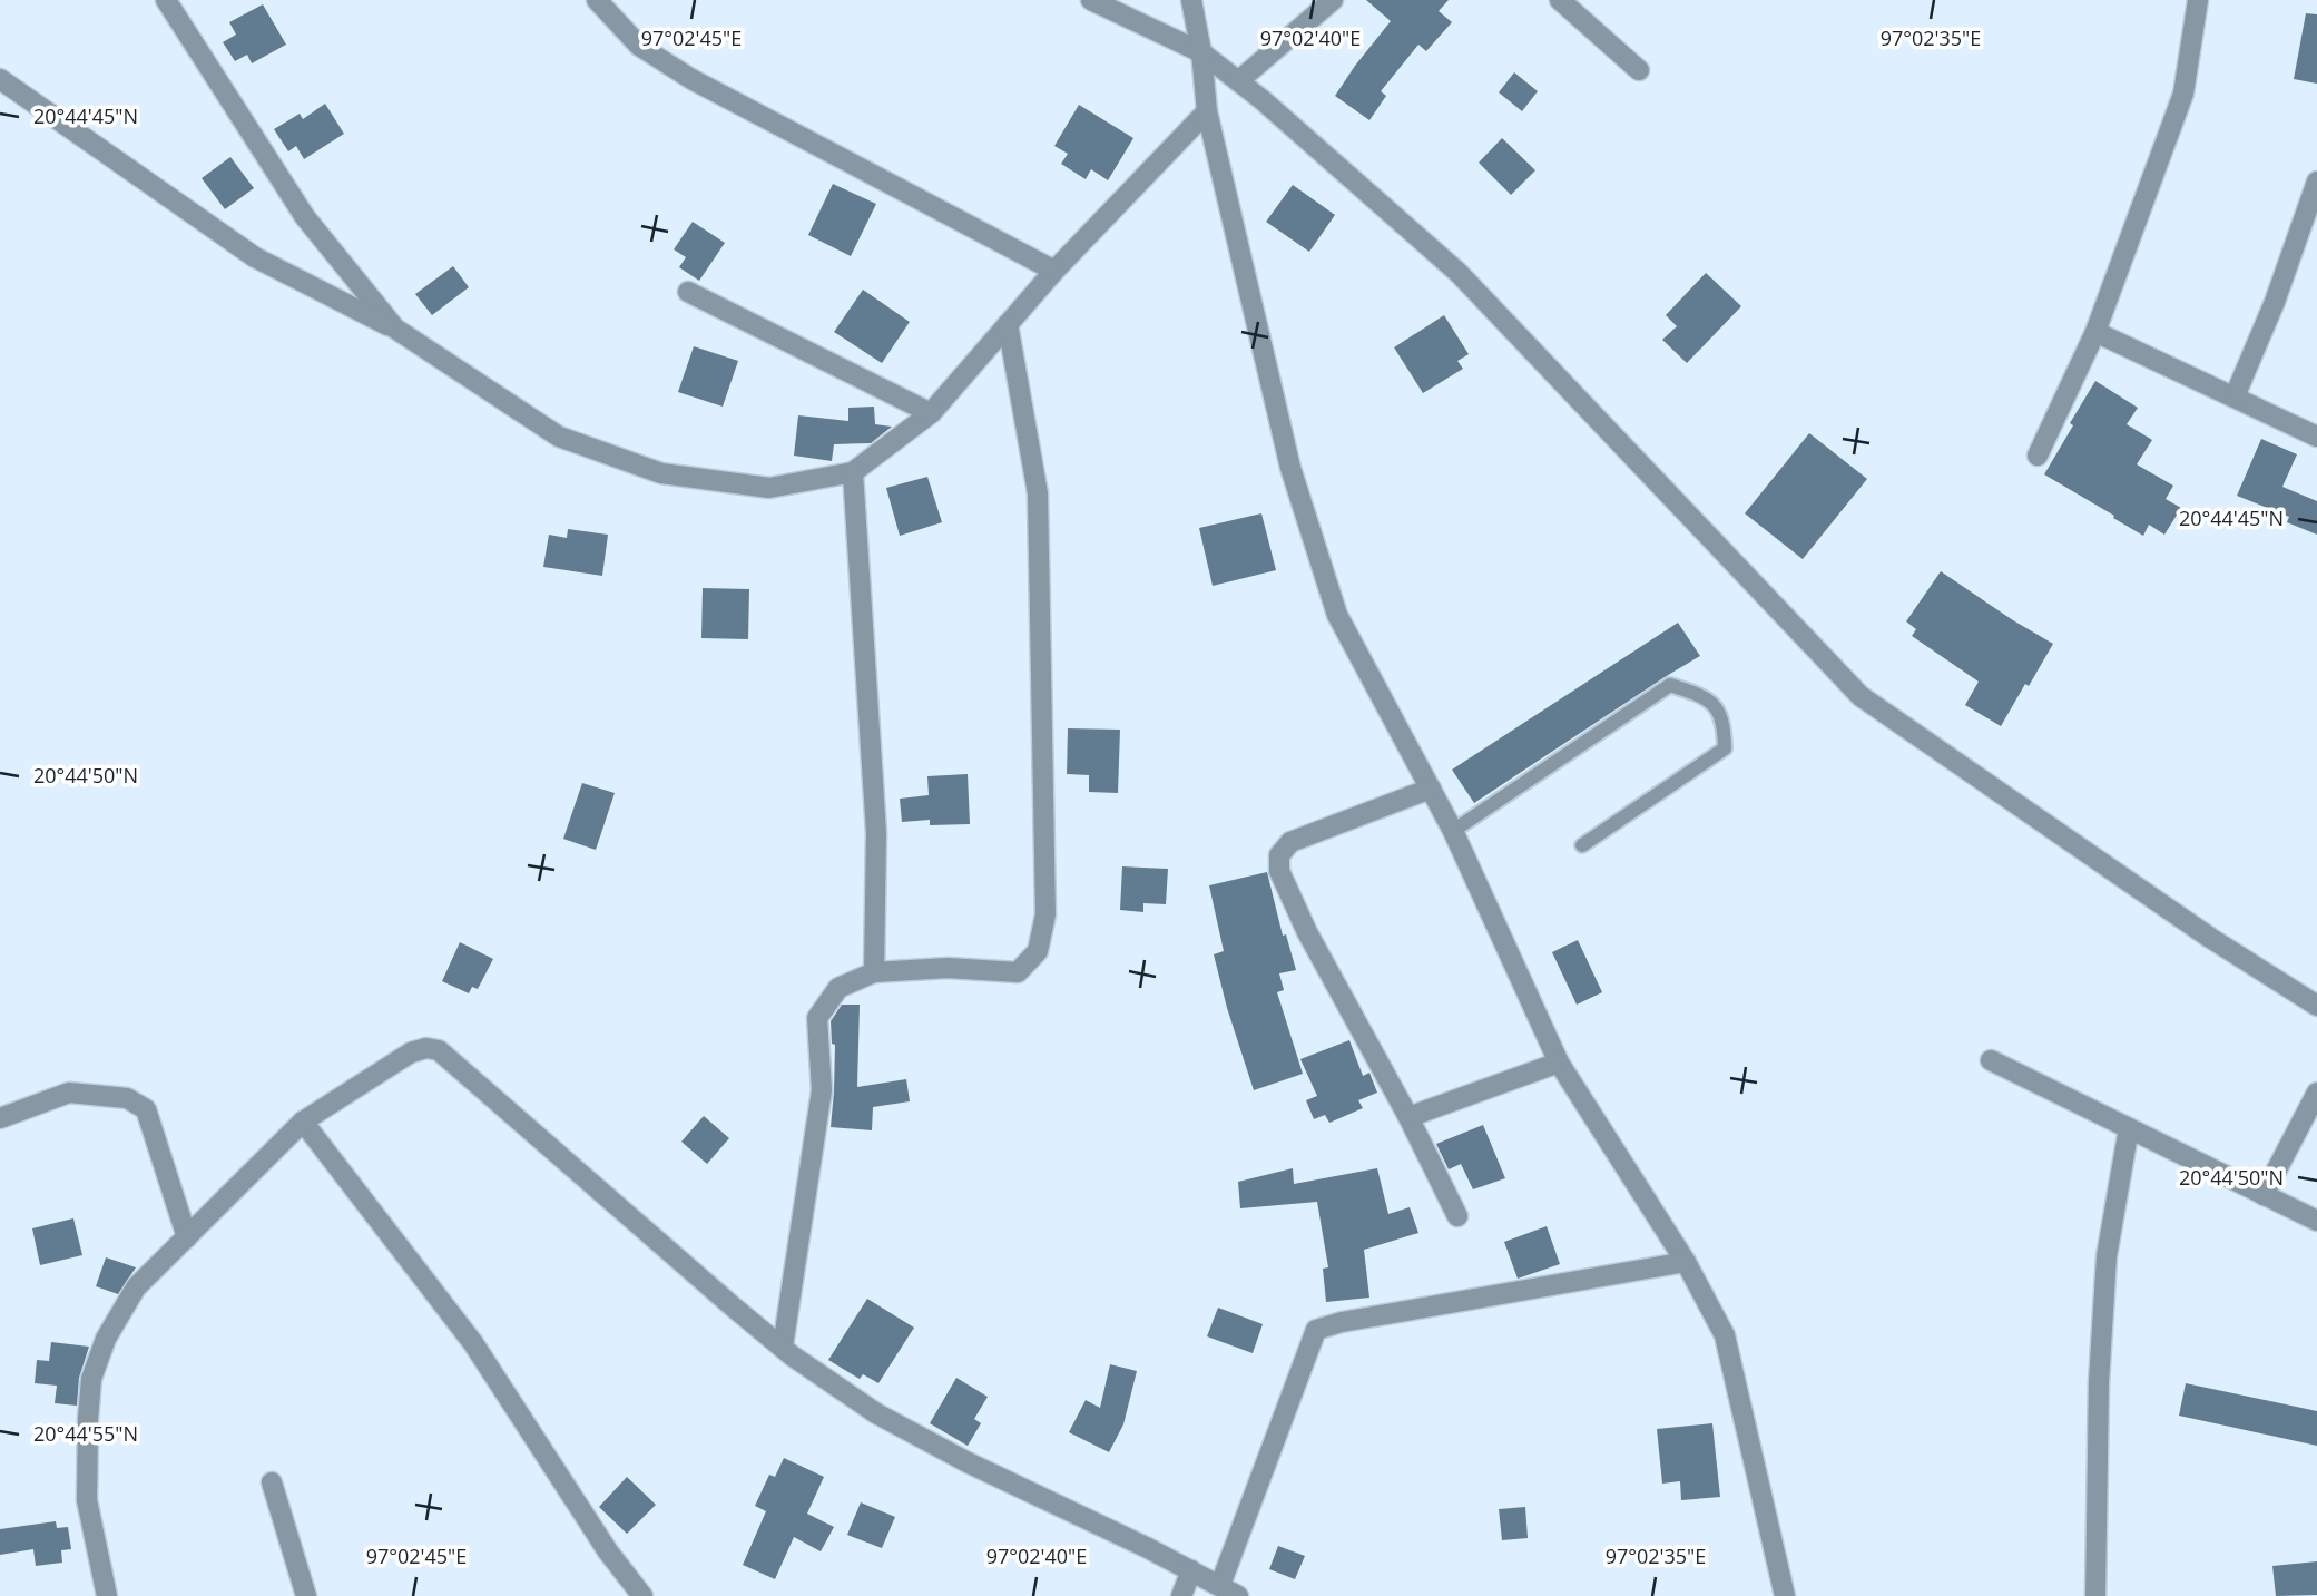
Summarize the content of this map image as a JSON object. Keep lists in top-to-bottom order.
{
  "coordinates": [
    "97°02'45\"E",
    "97°02'40\"E",
    "97°02'35\"E",
    "20°44'45\"N",
    "20°44'50\"N",
    "20°44'55\"N"
  ]
}
